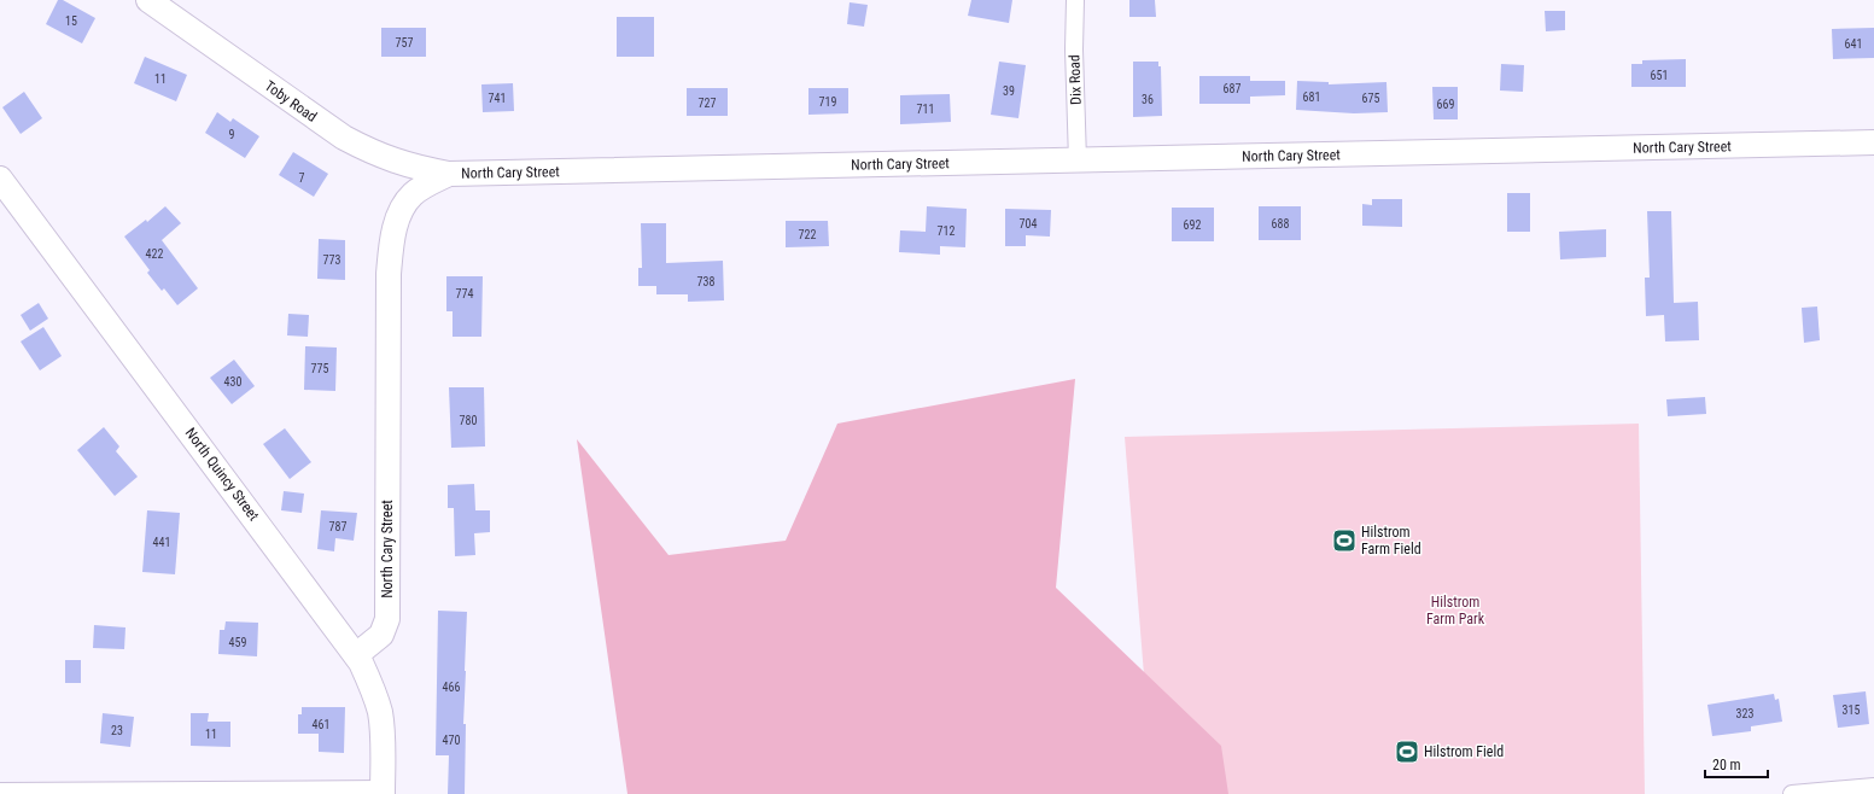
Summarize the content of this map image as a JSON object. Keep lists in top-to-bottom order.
{
  "streets": {
    "main road": ["Toby Road", "North Cary Street", "North Quincy Street"],
    "street": ["Dix Road"]
  },
  "crossings": [
    ["Dix Road", "North Cary Street"],
    ["Toby Road", "North Cary Street"],
    ["North Cary Street", "North Quincy Street"]
  ],
  "parks": ["Hilstrom Farm Park"],
  "places": {
    "sports": ["Hilstrom Farm Field", "Hilstrom Field"]
  },
  "house_numbers": [
    "15",
    "757",
    "641",
    "651",
    "11",
    "687",
    "39",
    "681",
    "741",
    "675",
    "36",
    "719",
    "727",
    "669",
    "711",
    "9",
    "7",
    "704",
    "688",
    "692",
    "712",
    "722",
    "422",
    "773",
    "738",
    "774",
    "775",
    "430",
    "780",
    "787",
    "441",
    "459",
    "466",
    "315",
    "323",
    "461",
    "23",
    "11",
    "470"
  ],
  "scale_bar": "20 m"
}
